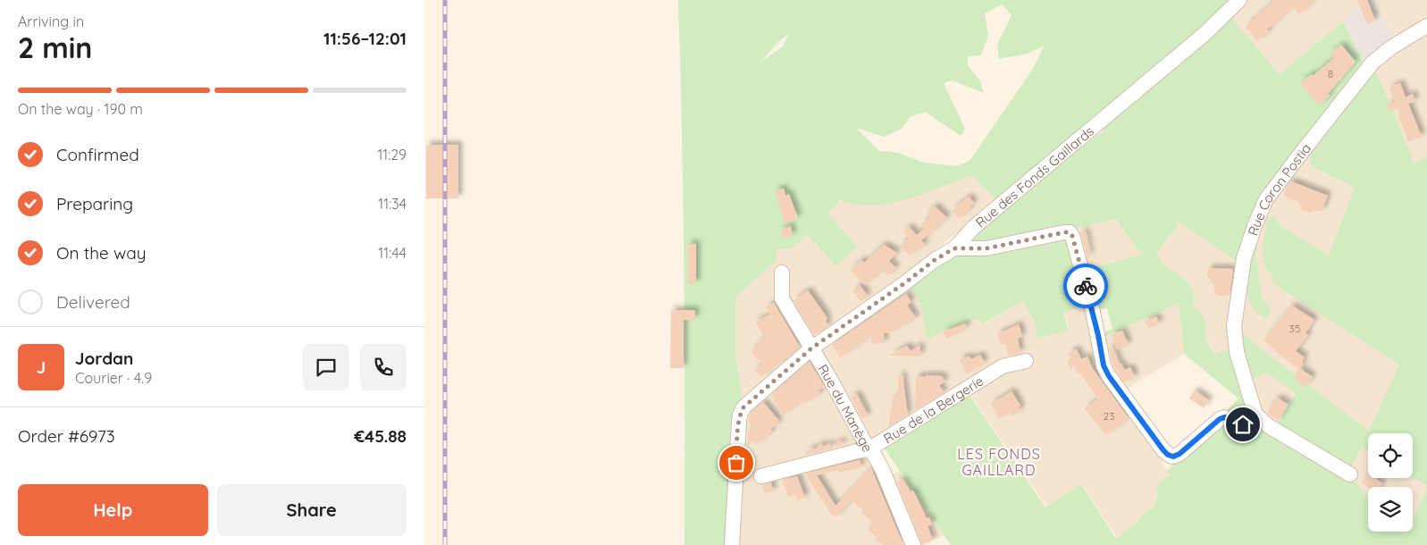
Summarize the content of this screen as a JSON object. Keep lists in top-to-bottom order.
{
  "streets": {
    "street": [
      "Rue des Fonds Gaillards",
      "Rue Coron Postia",
      "Rue du Manège",
      "Rue de la Bergerie"
    ]
  },
  "crossings": [
    ["Rue des Fonds Gaillards", "Rue du Manège"],
    ["Rue du Manège", "Rue de la Bergerie"]
  ],
  "districts": ["LES FONDS GAILLARD"],
  "house_numbers": ["8", "35", "23"],
  "page": {
    "heading": ["2 min", "Arriving in", "11:56–12:01"],
    "panel": [
      "Jordan",
      "Courier · 4.9",
      "Order #6973",
      "€45.88"
    ],
    "bar": "On the way · 190 m",
    "list": [
      ["Confirmed", "11:29"],
      ["Preparing", "11:34"],
      ["On the way", "11:44"],
      "Delivered"
    ],
    "round": "J",
    "buttons": ["Help", "Share"]
  }
}
